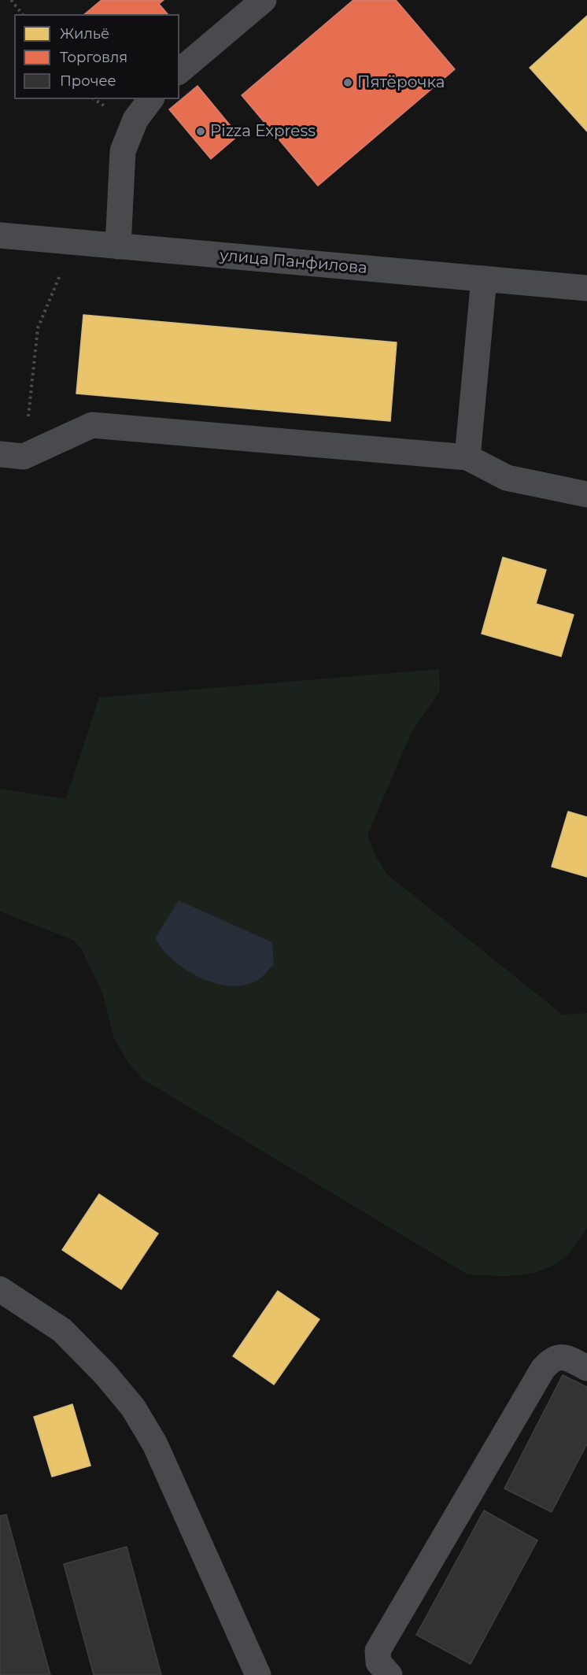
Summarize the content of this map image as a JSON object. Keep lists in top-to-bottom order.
{
  "streets": {
    "street": ["улица Панфилова"]
  },
  "places": ["Пятёрочка", "Pizza Express"],
  "legend": ["Жильё", "Торговля", "Прочее"]
}
